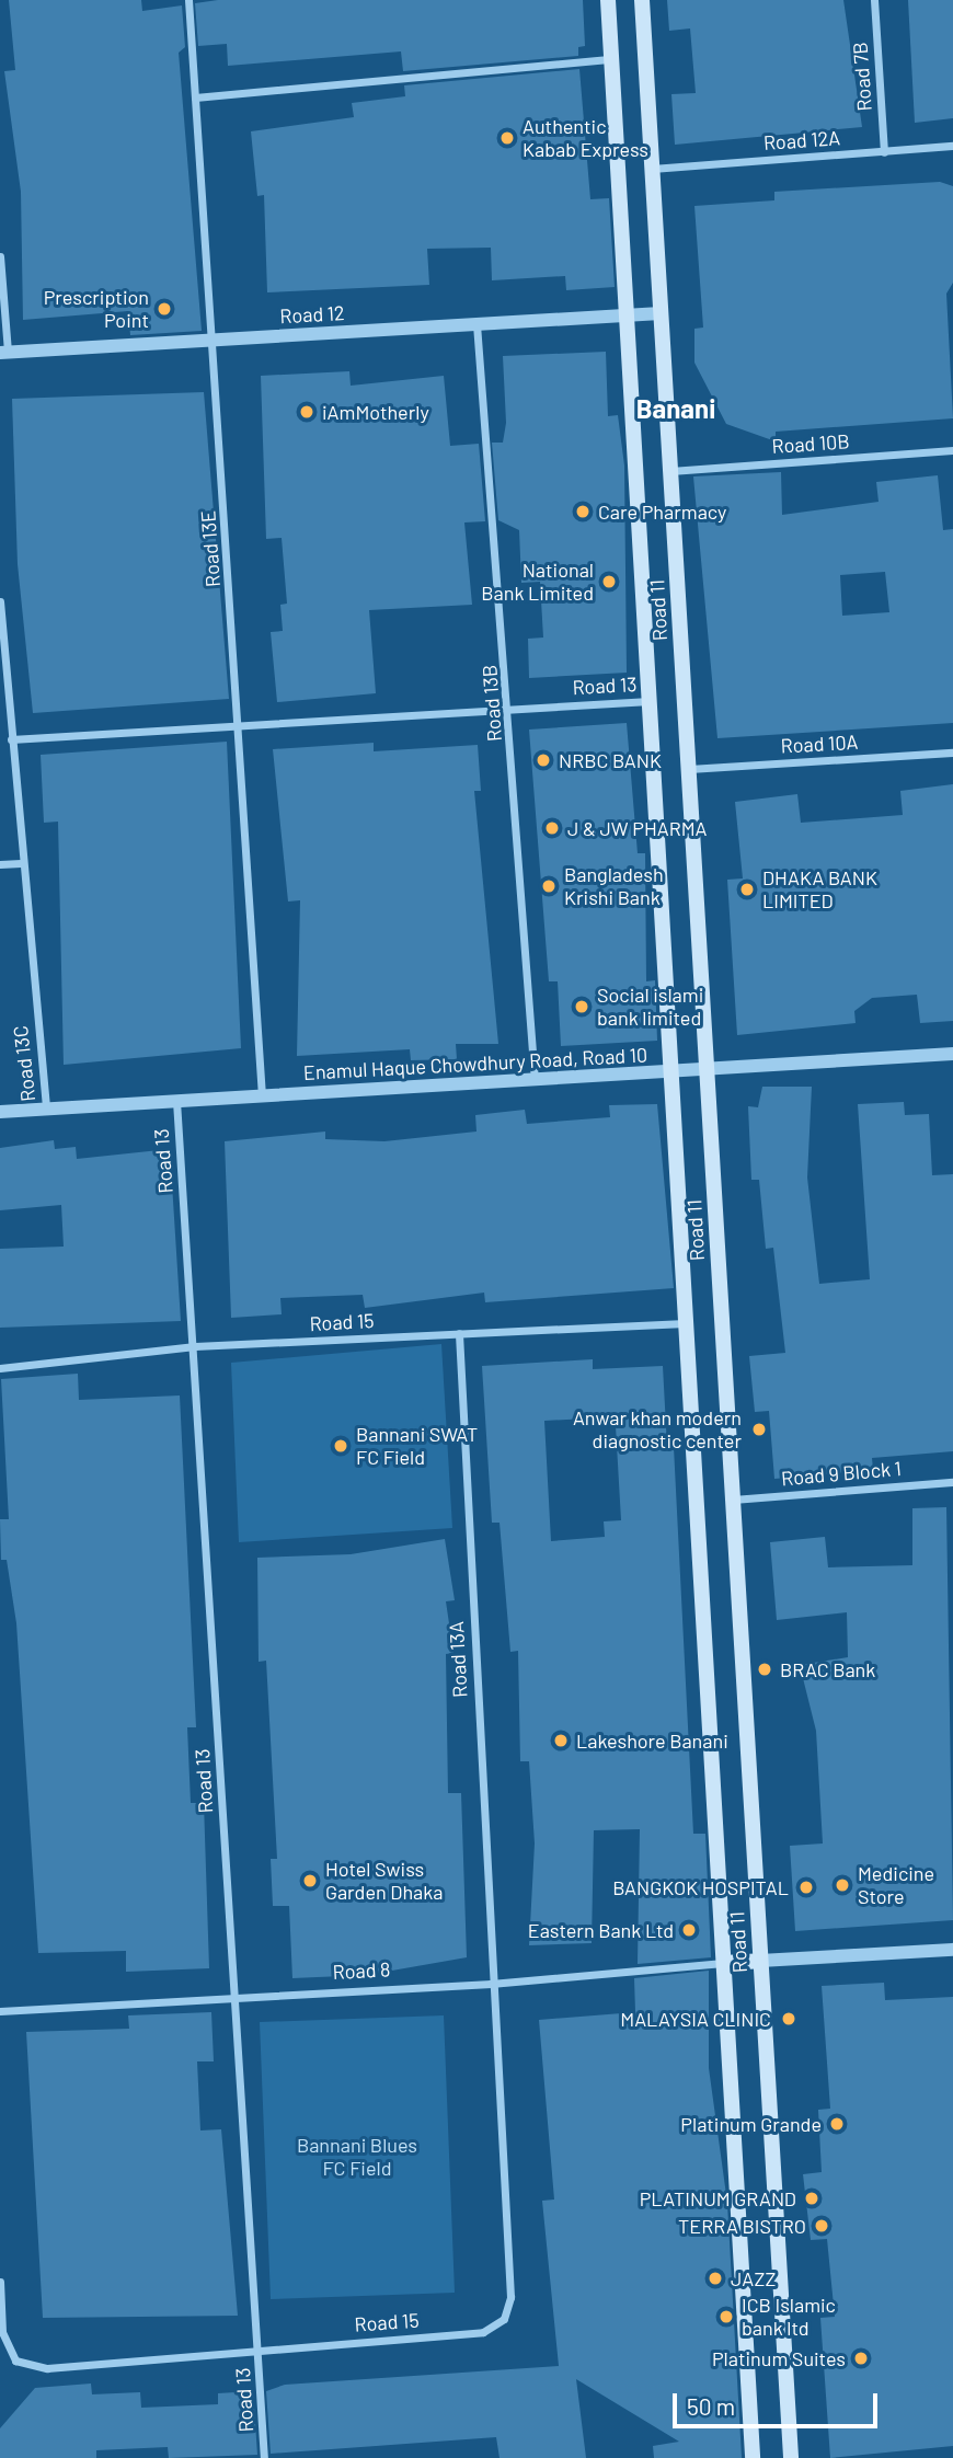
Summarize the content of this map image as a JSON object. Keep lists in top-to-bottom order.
{
  "streets": {
    "main road": ["Road 11"],
    "street": [
      "Road 7B",
      "Road 12A",
      "Road 12",
      "Road 10B",
      "Road 13E",
      "Road 13",
      "Road 13B",
      "Road 10A",
      "Road 13C",
      "Enamul Haque Chowdhury Road, Road 10",
      "Road 15",
      "Road 9 Block 1",
      "Road 13A",
      "Road 8"
    ]
  },
  "crossings": [
    ["Road 7B", "Road 12A"],
    ["Road 12A", "Road 11"],
    ["Road 12", "Road 13E"],
    ["Road 12", "Road 11"],
    ["Road 12", "Road 13B"],
    ["Road 10B", "Road 11"],
    ["Road 13E", "Road 13"],
    ["Road 13E", "Enamul Haque Chowdhury Road, Road 10"],
    ["Road 11", "Road 13"],
    ["Road 11", "Road 10A"],
    ["Road 11", "Enamul Haque Chowdhury Road, Road 10"],
    ["Road 11", "Road 15"],
    ["Road 11", "Road 9 Block 1"],
    ["Road 11", "Road 8"],
    ["Road 13", "Road 13B"],
    ["Road 13", "Road 13C"],
    ["Road 13", "Enamul Haque Chowdhury Road, Road 10"],
    ["Road 13", "Road 15"],
    ["Road 13", "Road 8"],
    ["Road 13B", "Enamul Haque Chowdhury Road, Road 10"],
    ["Road 13C", "Enamul Haque Chowdhury Road, Road 10"],
    ["Road 15", "Road 13A"],
    ["Road 15", "Road 8"],
    ["Road 13A", "Road 8"]
  ],
  "districts": ["Banani"],
  "parks": ["Bannani Blues FC Field"],
  "places": [
    "Authentic Kabab Express",
    "Prescription Point",
    "iAmMotherly",
    "Care Pharmacy",
    "National Bank Limited",
    "NRBC BANK",
    "J & JW PHARMA",
    "Bangladesh Krishi Bank",
    "DHAKA BANK LIMITED",
    "Social islami bank limited",
    "Anwar khan modern diagnostic center",
    "Bannani SWAT FC Field",
    "BRAC Bank",
    "Lakeshore Banani",
    "Hotel Swiss Garden Dhaka",
    "Medicine Store",
    "BANGKOK HOSPITAL",
    "Eastern Bank Ltd",
    "MALAYSIA CLINIC",
    "Platinum Grande",
    "PLATINUM GRAND",
    "TERRA BISTRO",
    "JAZZ",
    "ICB Islamic bank ltd",
    "Platinum Suites"
  ],
  "scale_bar": "50 m"
}
